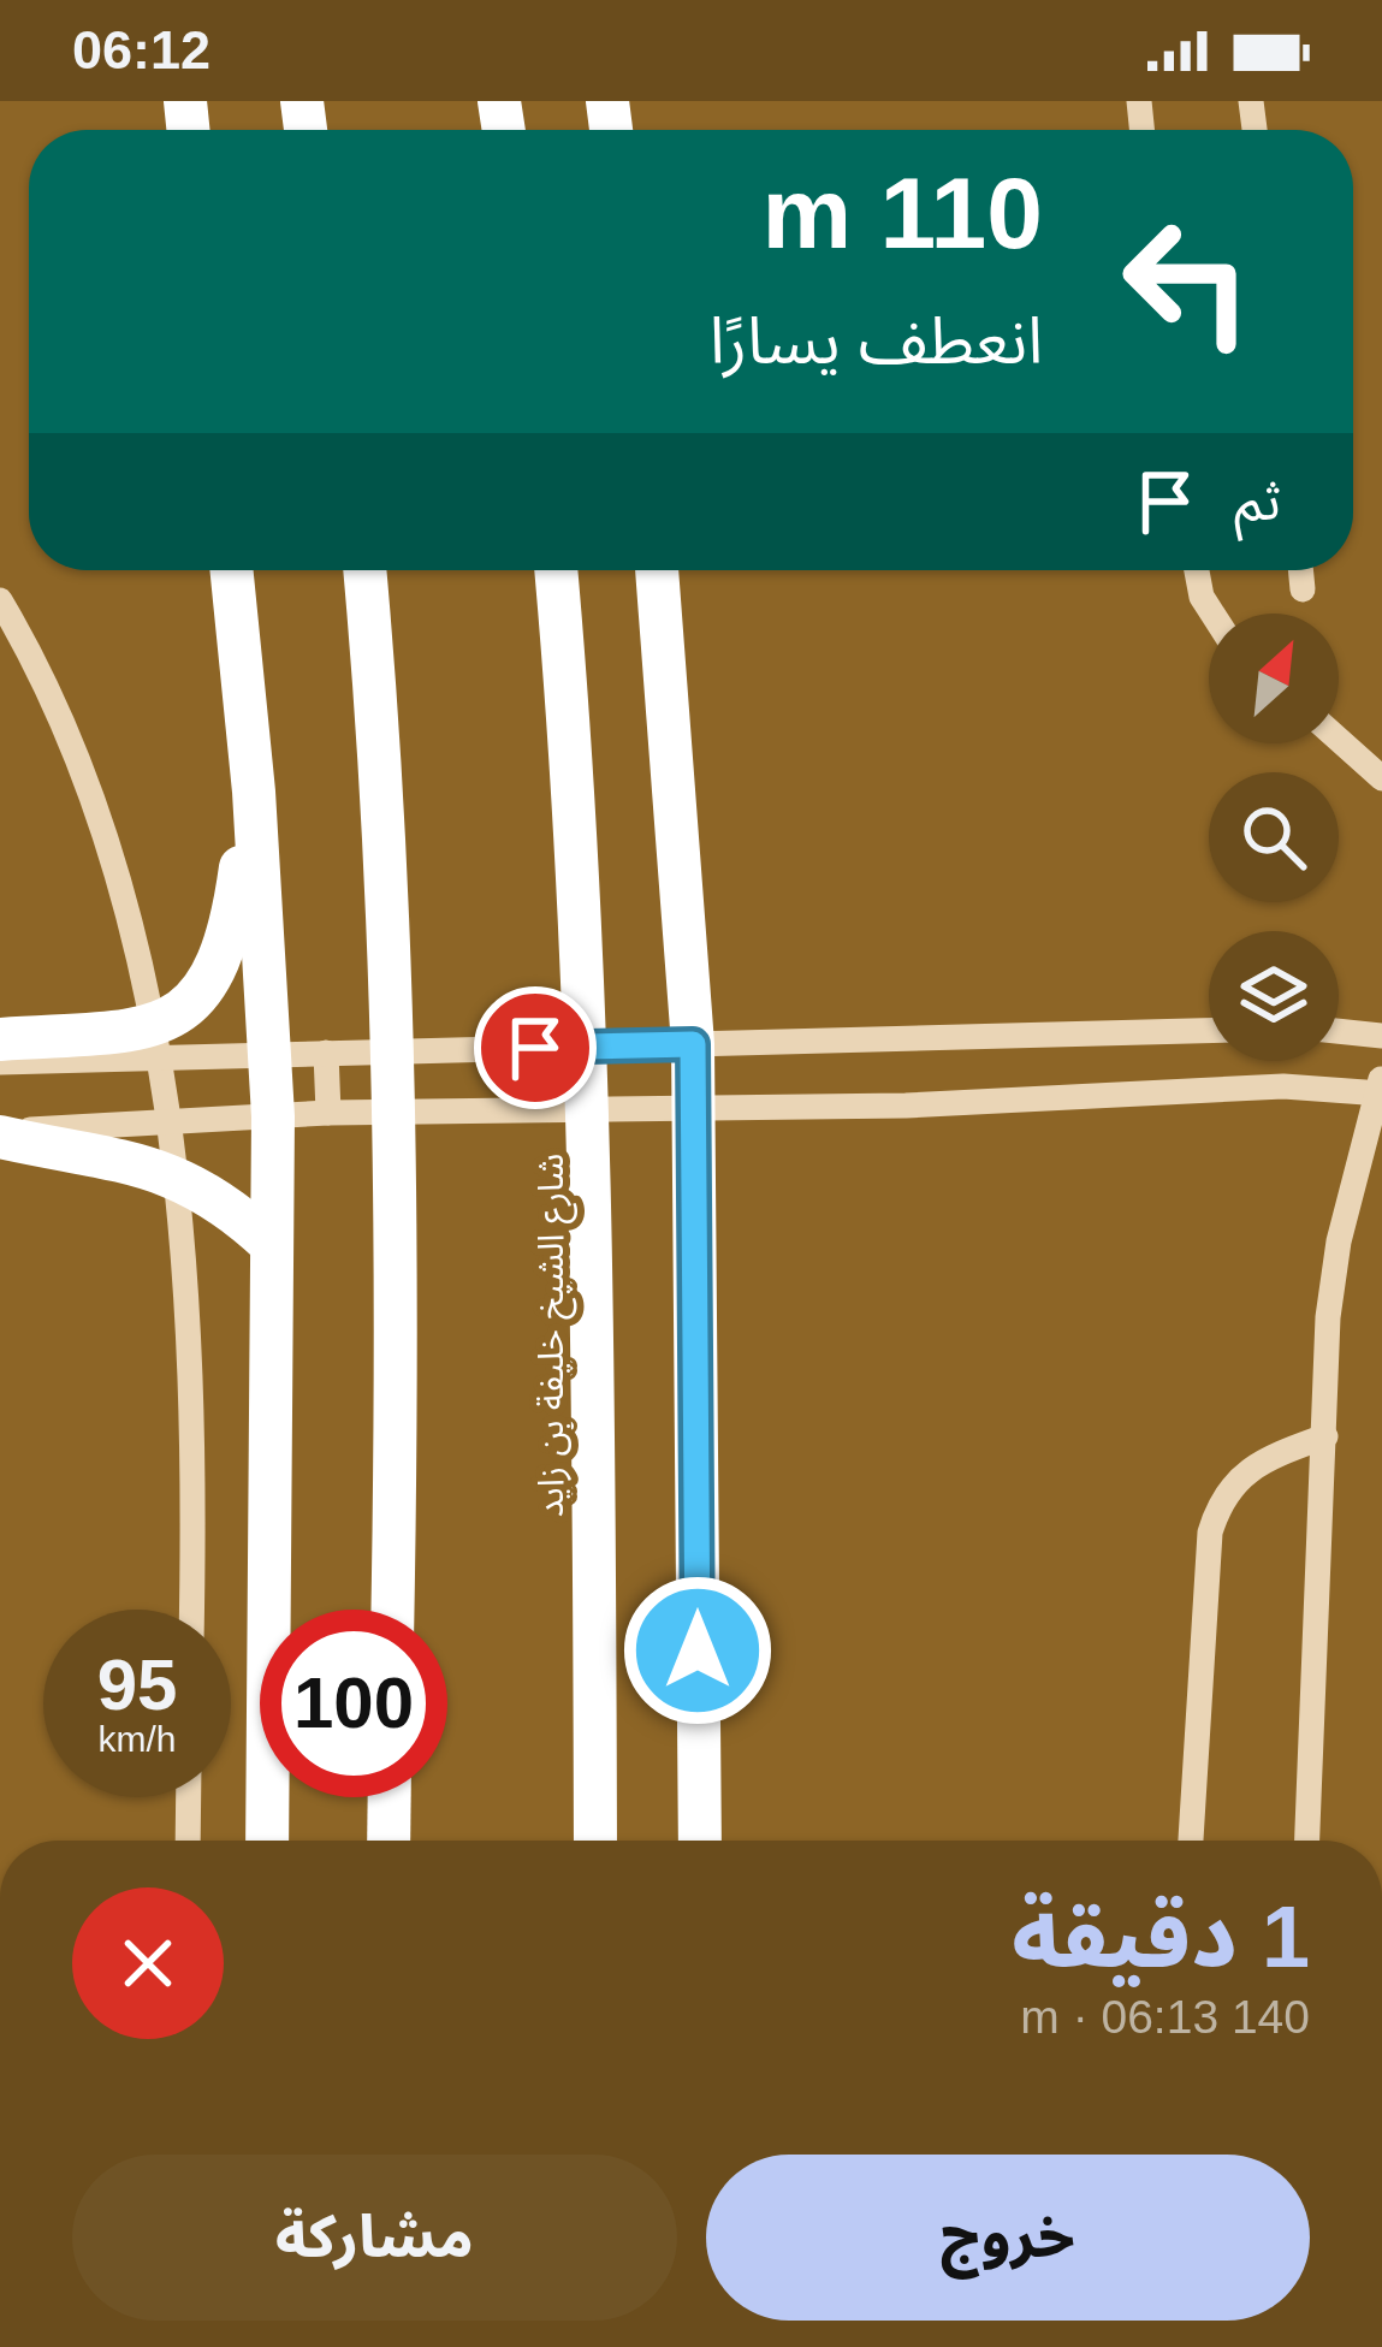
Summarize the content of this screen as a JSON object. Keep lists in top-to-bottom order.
{
  "streets": {
    "highway": ["شارع الشيخ خليفة بن زايد"]
  },
  "north": "top right",
  "page": {
    "status": "06:12",
    "turn": ["110 m", "انعطف يسارًا"],
    "then": "ثم",
    "speed": "95 km/h",
    "limit": "100",
    "heading": ["1 دقيقة", "140 m · 06:13"],
    "buttons": ["خروج", "مشاركة"]
  }
}
